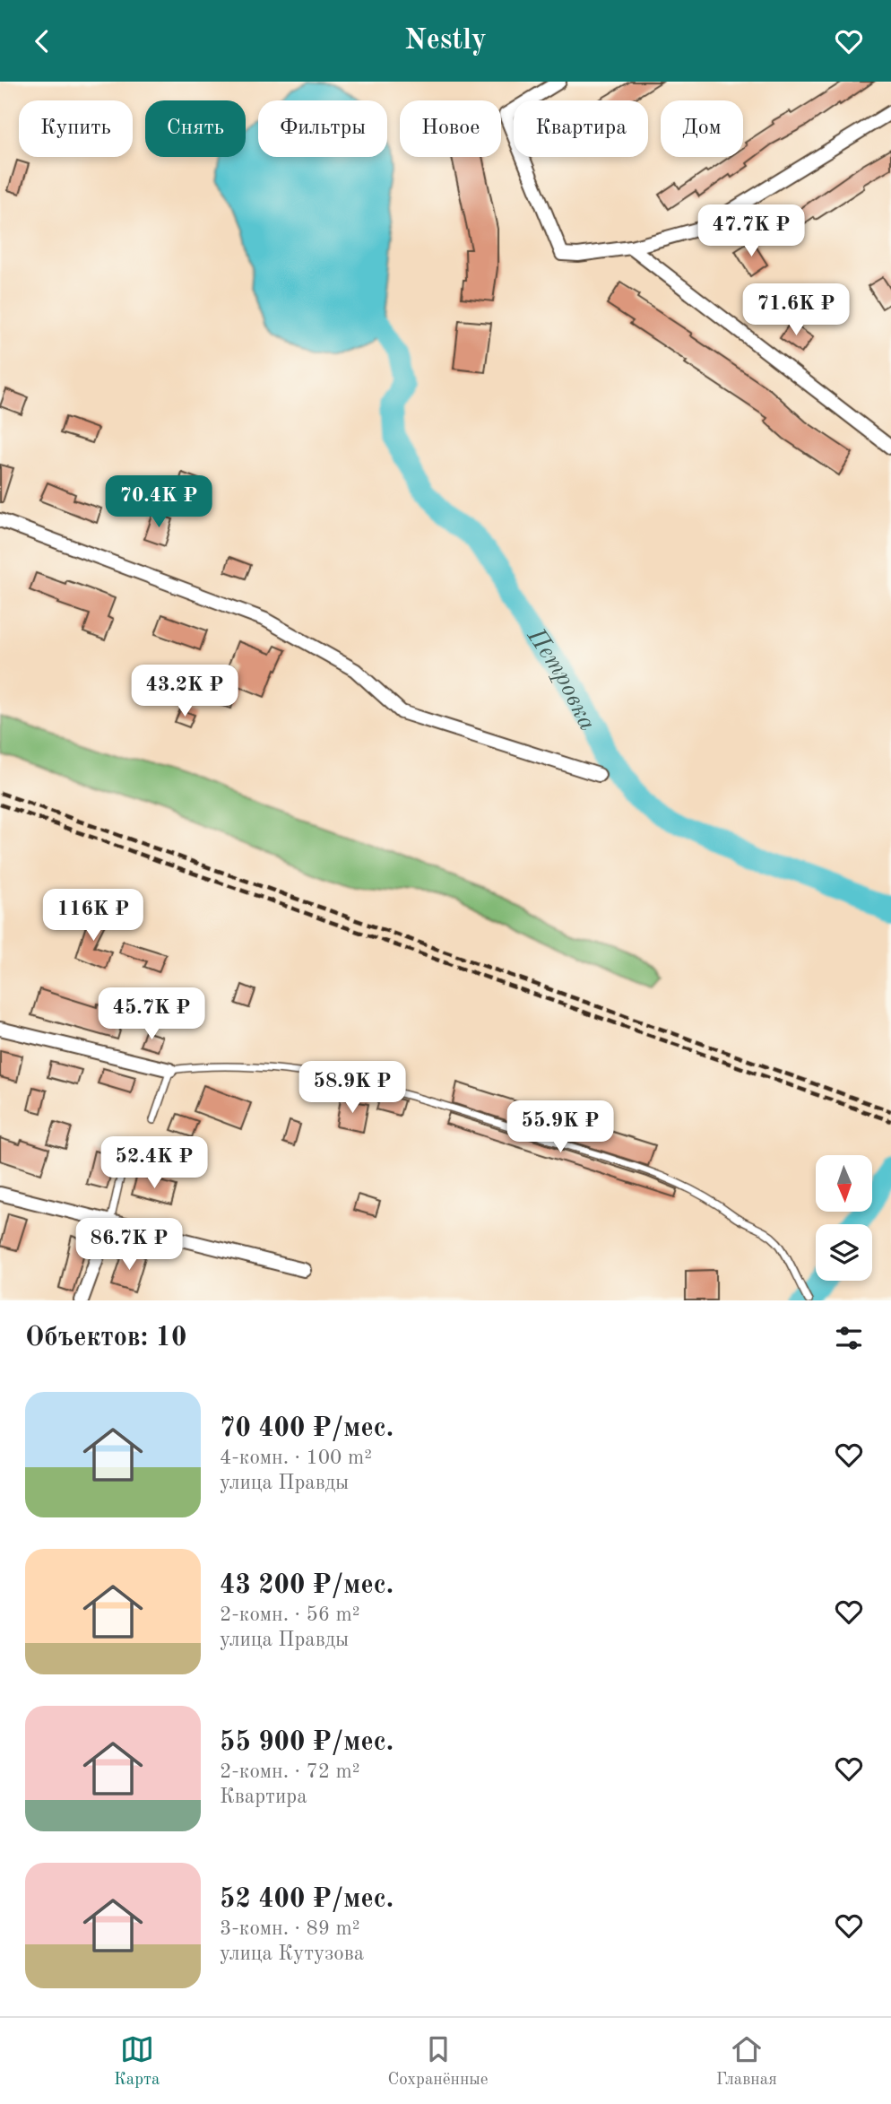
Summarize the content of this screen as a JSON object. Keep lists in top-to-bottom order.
{
  "water": ["Петровка"],
  "north": "bottom",
  "page": {
    "header": "Nestly",
    "chip": [
      "Купить",
      "Снять",
      "Фильтры",
      "Новое",
      "Квартира",
      "Дом"
    ],
    "price": [
      "47.7K ₽",
      "71.6K ₽",
      "70.4K ₽",
      "43.2K ₽",
      "116K ₽",
      "45.7K ₽",
      "58.9K ₽",
      "55.9K ₽",
      "52.4K ₽",
      "86.7K ₽"
    ],
    "heading": "Объектов: 10",
    "list": [
      {
        "name": "70 400 ₽/мес.",
        "note": "4-комн. · 100 m² · улица Правды"
      },
      {
        "name": "43 200 ₽/мес.",
        "note": "2-комн. · 56 m² · улица Правды"
      },
      {
        "name": "55 900 ₽/мес.",
        "note": "2-комн. · 72 m² · Квартира"
      },
      {
        "name": "52 400 ₽/мес.",
        "note": "3-комн. · 89 m² · улица Кутузова"
      }
    ],
    "tabs": ["Карта", "Сохранённые", "Главная"]
  }
}
